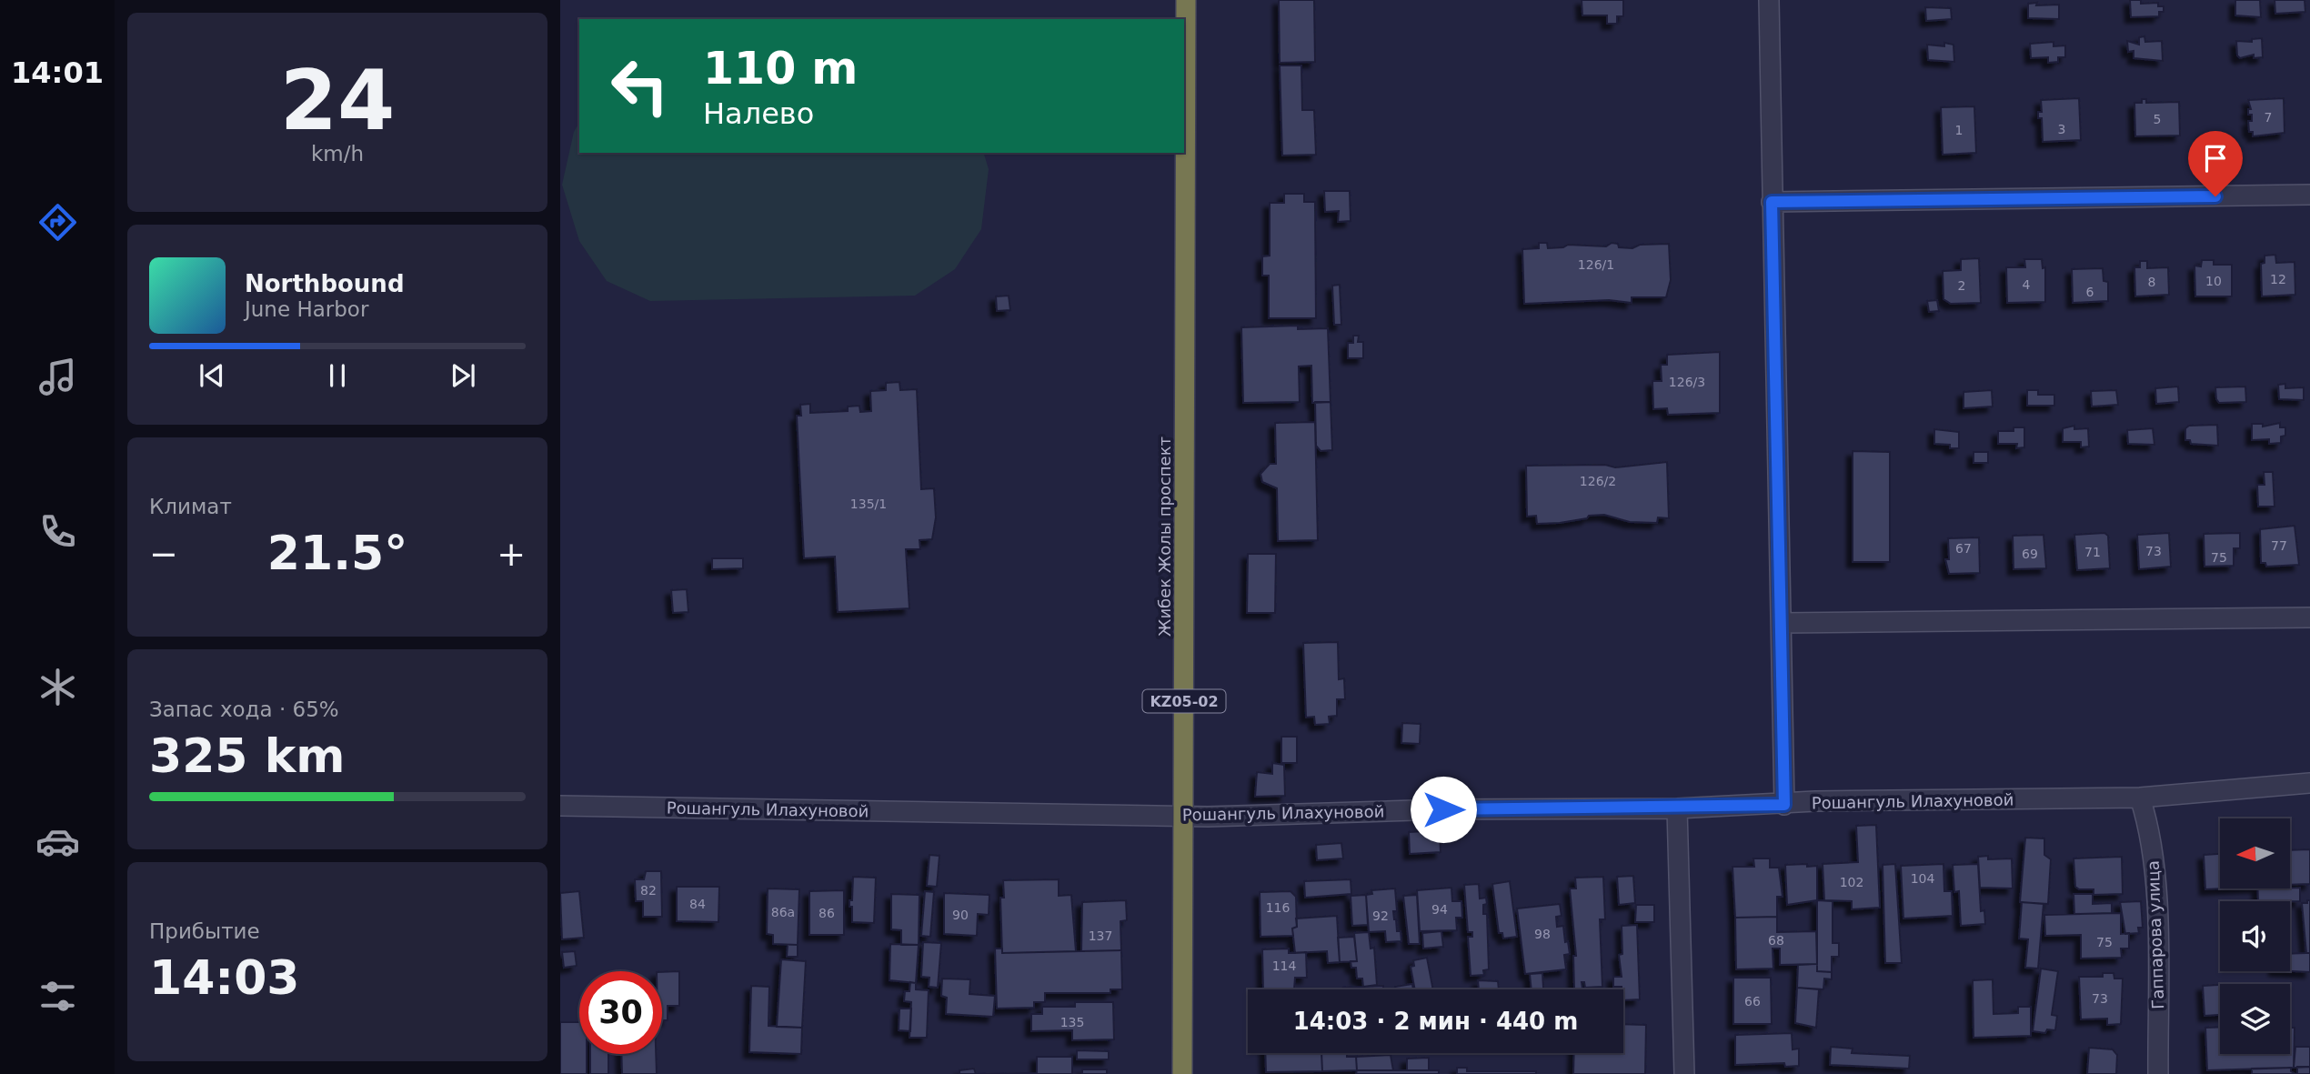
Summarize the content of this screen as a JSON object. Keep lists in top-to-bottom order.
{
  "streets": {
    "highway": ["Жибек Жолы проспект", "KZ05-02"],
    "street": ["Рошангуль Илахуновой", "Гаппарова улица"]
  },
  "crossings": [
    ["Жибек Жолы проспект", "Рошангуль Илахуновой"],
    ["Рошангуль Илахуновой", "Гаппарова улица"]
  ],
  "house_numbers": [
    "7",
    "5",
    "3",
    "1",
    "126/1",
    "12",
    "10",
    "8",
    "4",
    "2",
    "6",
    "126/3",
    "126/2",
    "135/1",
    "77",
    "67",
    "73",
    "71",
    "69",
    "75",
    "104",
    "102",
    "82",
    "84",
    "116",
    "94",
    "86а",
    "86",
    "90",
    "92",
    "98",
    "137",
    "68",
    "75",
    "114",
    "73",
    "66",
    "135"
  ],
  "north": "left",
  "page": {
    "tabs": "14:01",
    "tile": [
      ["24", "km/h"],
      "Климат",
      ["Запас хода · 65%", "325 km"],
      ["Прибытие", "14:03"]
    ],
    "turn": ["110 m", "Налево"],
    "song": ["Northbound", "June Harbor"],
    "heat": ["−", "21.5°", "+"],
    "limit": "30",
    "trip": "14:03 · 2 мин · 440 m"
  }
}
